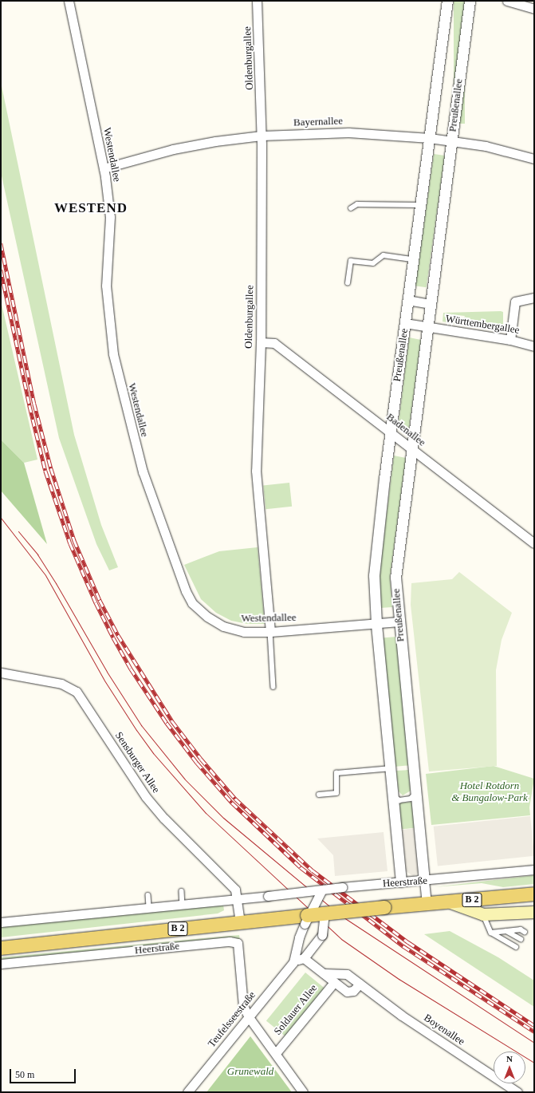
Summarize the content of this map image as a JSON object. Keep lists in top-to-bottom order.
{
  "streets": {
    "main road": ["Heerstraße", "B 2"],
    "street": [
      "Oldenburgallee",
      "Preußenallee",
      "Bayernallee",
      "Westendallee",
      "Württembergallee",
      "Badenallee",
      "Sensburger Allee",
      "Soldauer Allee",
      "Teufelsseestraße",
      "Boyenallee"
    ]
  },
  "crossings": [
    ["Oldenburgallee", "Bayernallee"],
    ["Oldenburgallee", "Westendallee"],
    ["Oldenburgallee", "Badenallee"],
    ["Preußenallee", "Bayernallee"],
    ["Preußenallee", "Westendallee"],
    ["Preußenallee", "Württembergallee"],
    ["Preußenallee", "Badenallee"],
    ["Preußenallee", "Heerstraße"],
    ["Bayernallee", "Westendallee"],
    ["Sensburger Allee", "Heerstraße"],
    ["Heerstraße", "Soldauer Allee"],
    ["Heerstraße", "Teufelsseestraße"],
    ["Soldauer Allee", "Teufelsseestraße"]
  ],
  "districts": ["WESTEND"],
  "parks": ["Hotel Rotdorn & Bungalow-Park", "Grunewald"],
  "scale_bar": "50 m",
  "north": "top"
}
